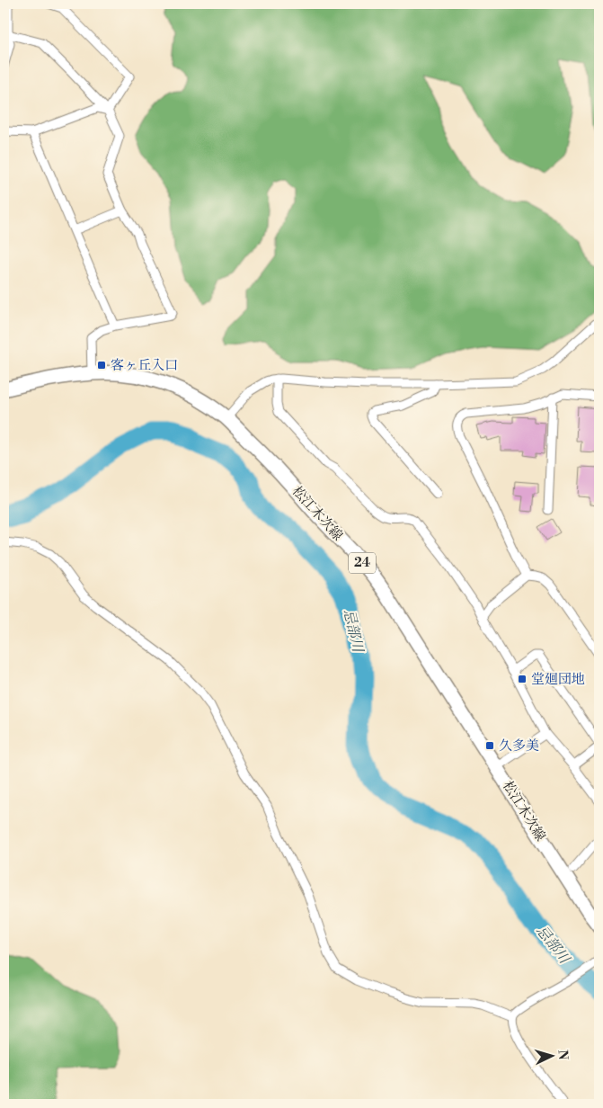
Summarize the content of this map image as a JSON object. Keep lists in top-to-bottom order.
{
  "streets": {
    "main road": ["松江木次線", "24"]
  },
  "water": ["忌部川"],
  "places": {
    "transit": ["客ヶ丘入口", "堂廻団地", "久多美"]
  },
  "north": "right"
}
